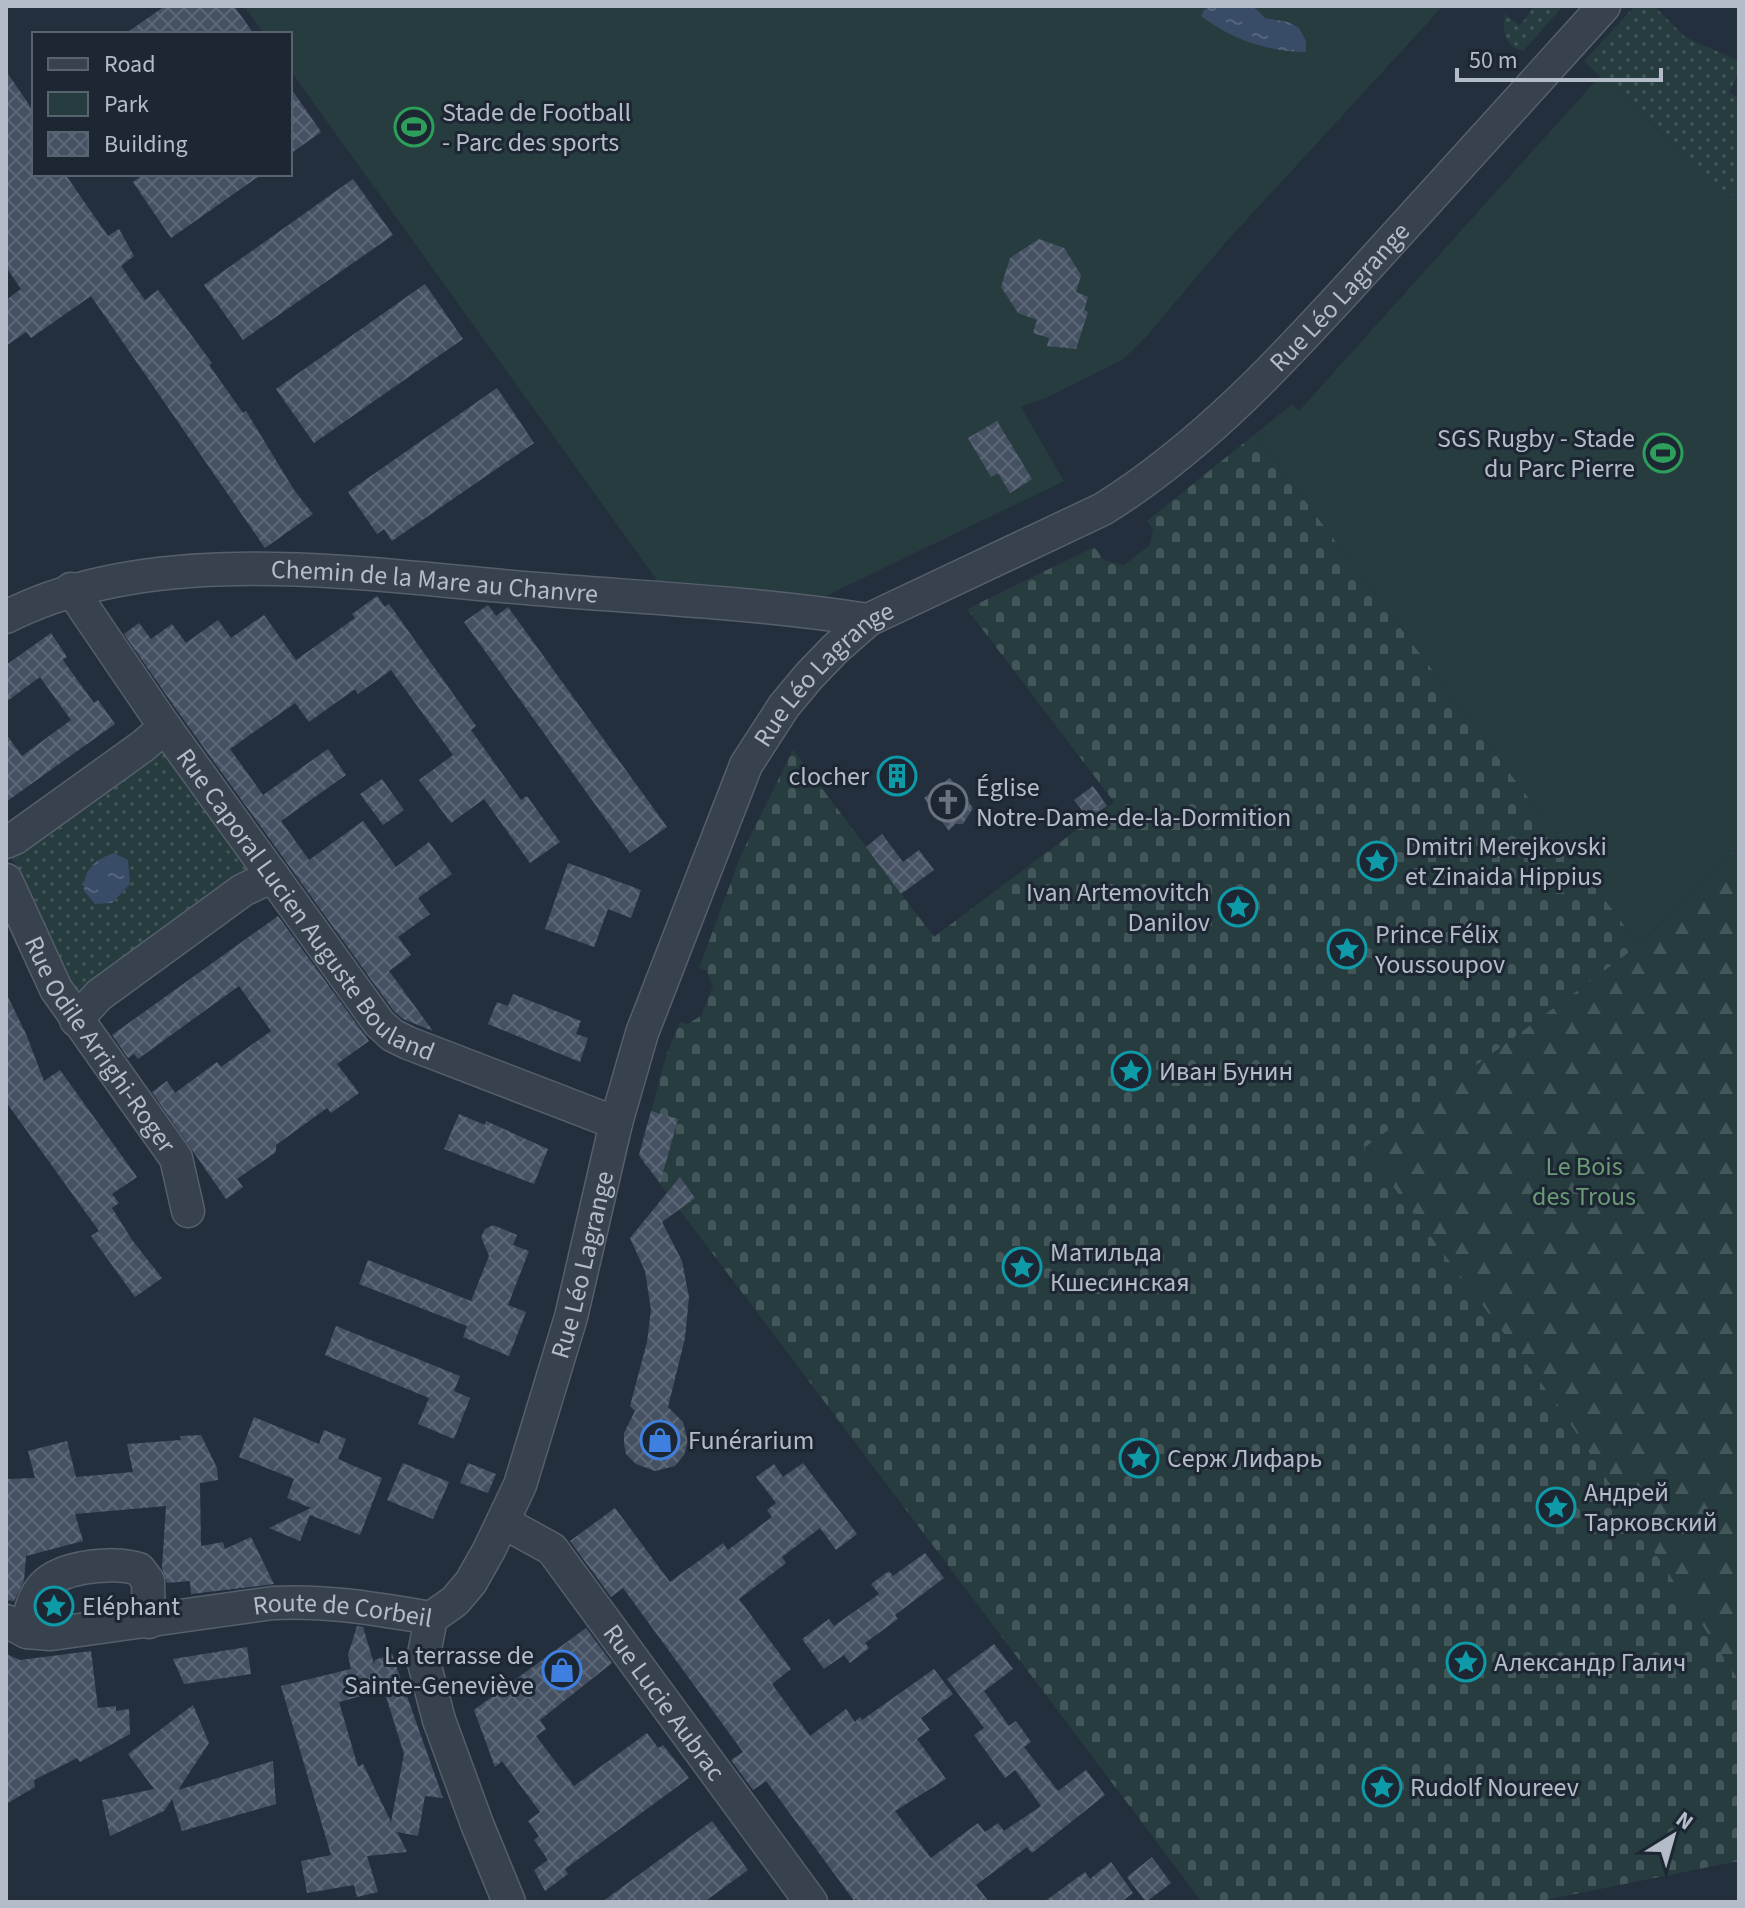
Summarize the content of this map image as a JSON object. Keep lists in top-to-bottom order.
{
  "streets": {
    "street": [
      "Rue Léo Lagrange",
      "Chemin de la Mare au Chanvre",
      "Rue Caporal Lucien Auguste Bouland",
      "Rue Odile Arrighi-Roger",
      "Route de Corbeil",
      "Rue Lucie Aubrac"
    ]
  },
  "crossings": [
    ["Rue Léo Lagrange", "Chemin de la Mare au Chanvre"],
    ["Rue Léo Lagrange", "Rue Caporal Lucien Auguste Bouland"],
    ["Rue Léo Lagrange", "Route de Corbeil"],
    ["Rue Léo Lagrange", "Rue Lucie Aubrac"],
    ["Chemin de la Mare au Chanvre", "Rue Caporal Lucien Auguste Bouland"]
  ],
  "parks": ["Le Bois des Trous"],
  "places": {
    "sports": ["Stade de Football - Parc des sports", "SGS Rugby - Stade du Parc Pierre"],
    "building": ["clocher"],
    "church": ["Église Notre-Dame-de-la-Dormition"],
    "place": [
      "Dmitri Merejkovski et Zinaida Hippius",
      "Ivan Artemovitch Danilov",
      "Prince Félix Youssoupov",
      "Иван Бунин",
      "Матильда Кшесинская",
      "Серж Лифарь",
      "Андрей Тарковский",
      "Eléphant",
      "Александр Галич",
      "Rudolf Noureev"
    ],
    "shop": ["Funérarium", "La terrasse de Sainte-Geneviève"]
  },
  "legend": ["Road", "Park", "Building"],
  "scale_bar": "50 m",
  "north": "top right"
}
